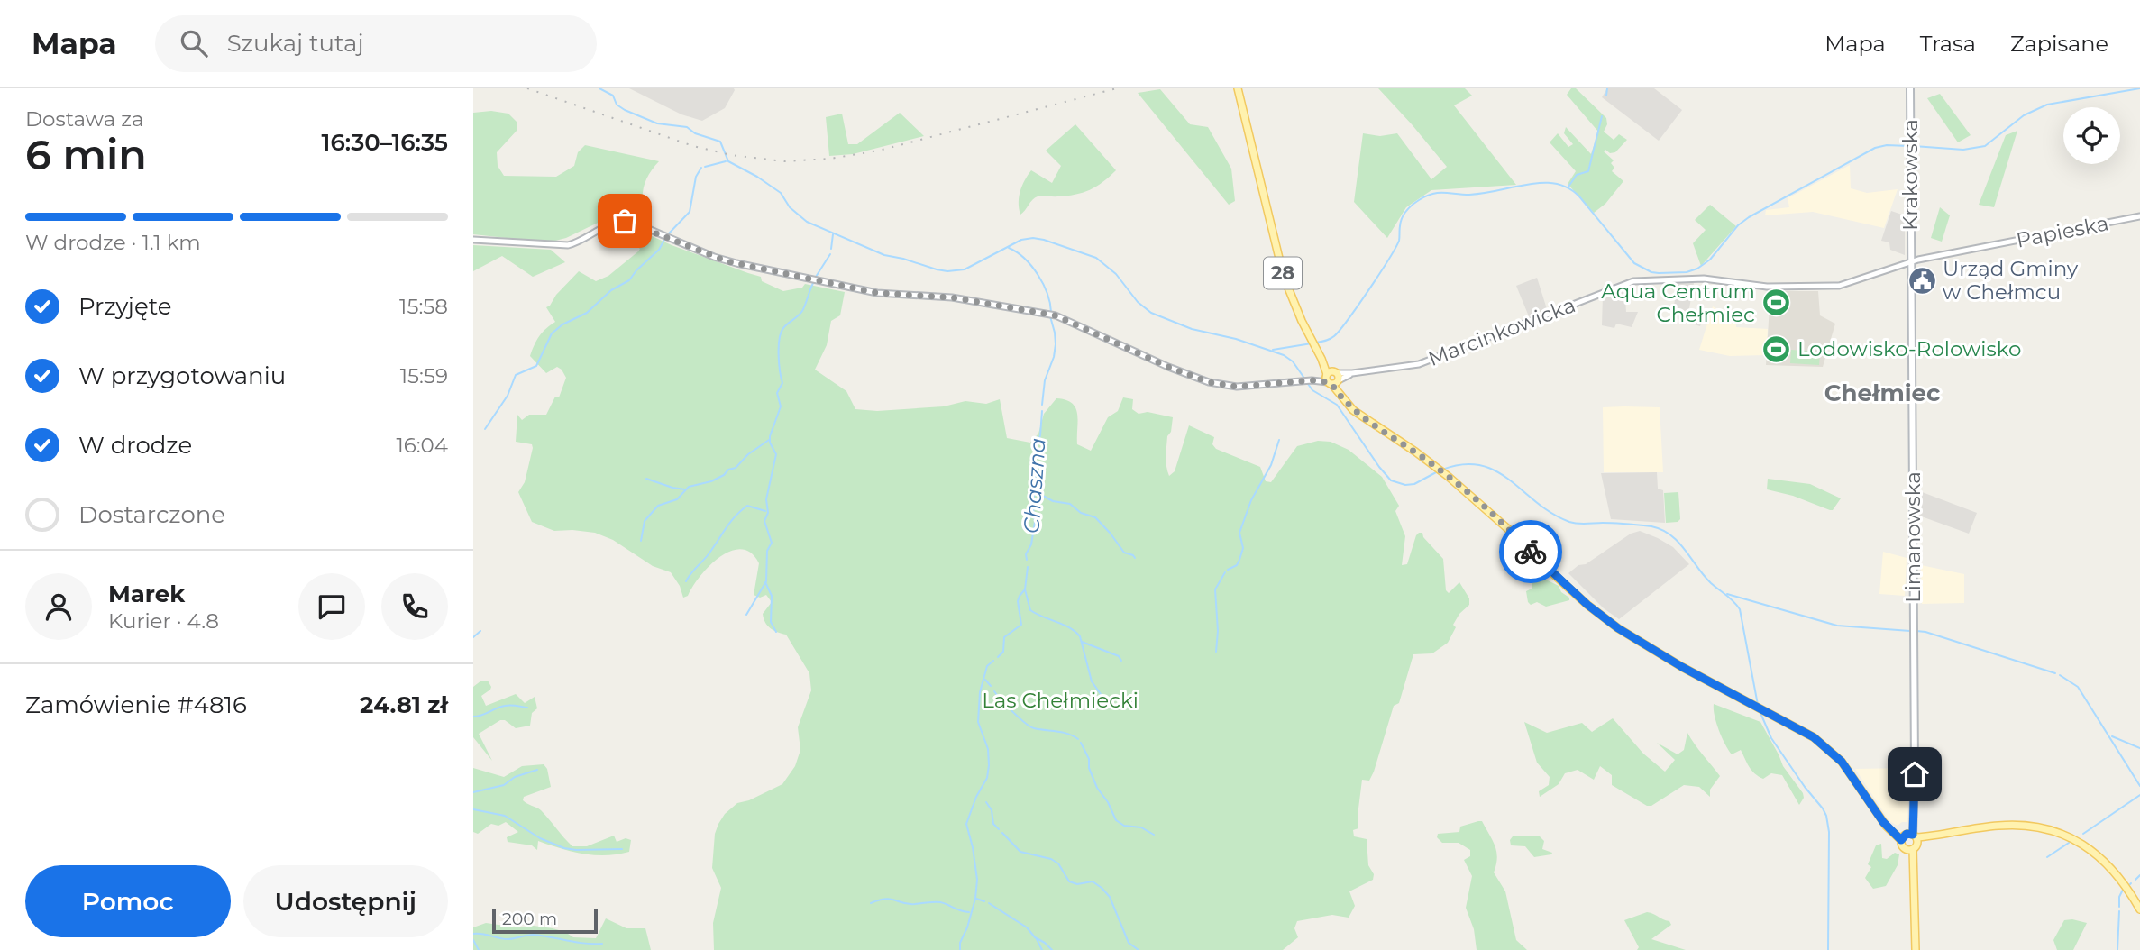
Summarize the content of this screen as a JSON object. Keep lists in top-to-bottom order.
{
  "streets": {
    "main road": ["Krakowska", "28", "Limanowska"],
    "street": ["Papieska", "Marcinkowicka"]
  },
  "crossings": [
    ["Krakowska", "Papieska"],
    ["Krakowska", "Marcinkowicka"],
    ["Krakowska", "Limanowska"],
    ["Papieska", "Marcinkowicka"],
    ["Papieska", "Limanowska"],
    ["28", "Marcinkowicka"],
    ["28", "Limanowska"],
    ["Marcinkowicka", "Limanowska"]
  ],
  "districts": ["Chełmiec"],
  "water": ["Chaszna"],
  "parks": ["Las Chełmiecki"],
  "places": {
    "public building": ["Urząd Gminy w Chełmcu"],
    "sports": ["Aqua Centrum Chełmiec", "Lodowisko-Rolowisko"]
  },
  "scale_bar": "200 m",
  "page": {
    "header": "Mapa",
    "search": "Szukaj tutaj",
    "nav": ["Mapa", "Trasa", "Zapisane"],
    "heading": ["6 min", "Dostawa za", "16:30–16:35"],
    "panel": [
      "Marek",
      "Kurier · 4.8",
      "Zamówienie #4816",
      "24.81 zł"
    ],
    "bar": "W drodze · 1.1 km",
    "list": [
      ["Przyjęte", "15:58"],
      ["W przygotowaniu", "15:59"],
      ["W drodze", "16:04"],
      "Dostarczone"
    ],
    "buttons": ["Pomoc", "Udostępnij"],
    "scale": "200 m"
  }
}
